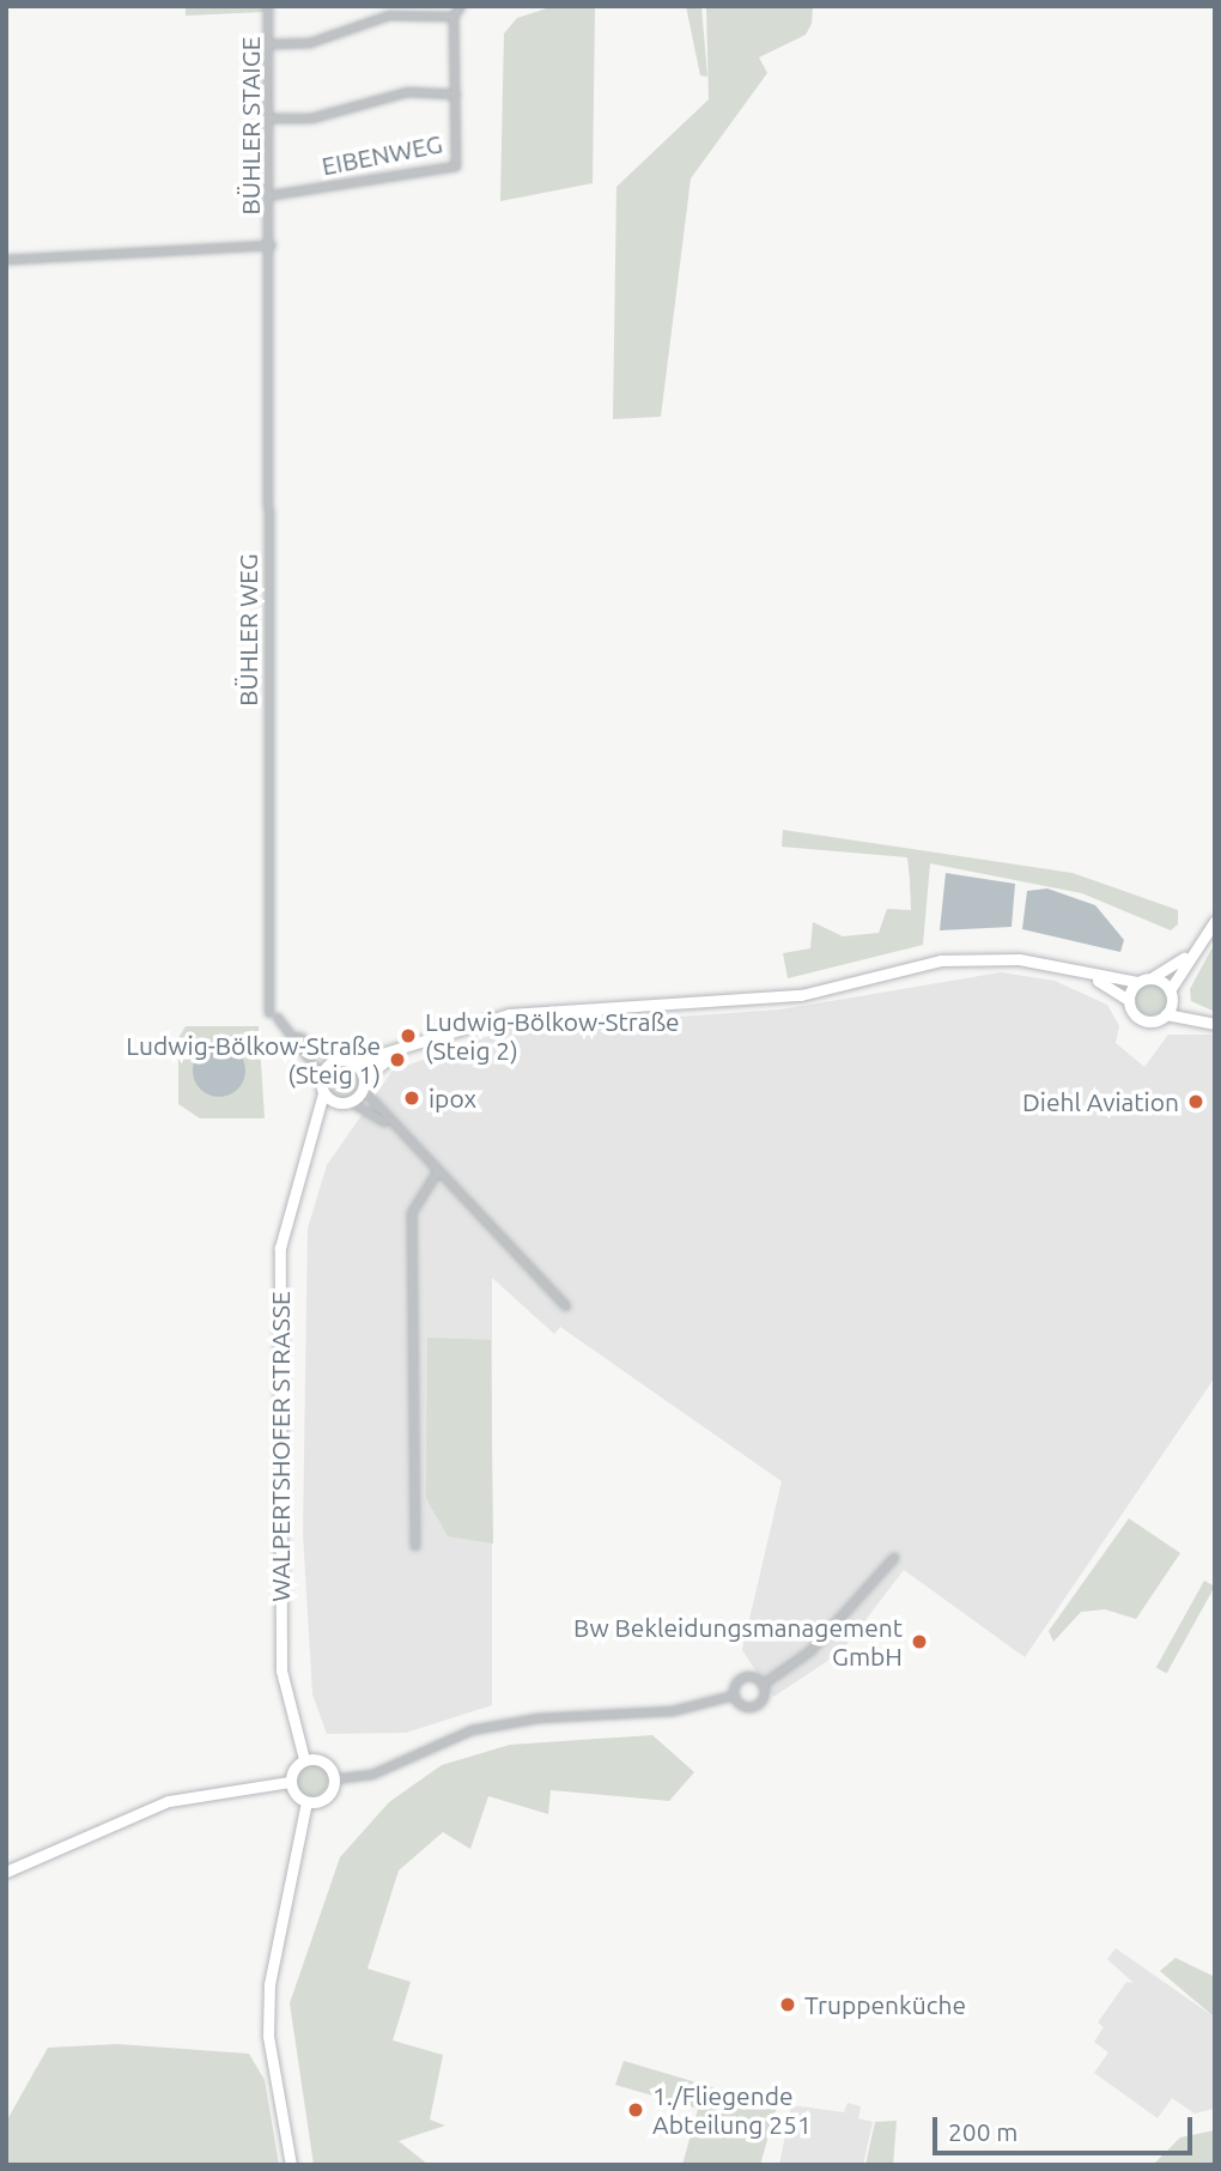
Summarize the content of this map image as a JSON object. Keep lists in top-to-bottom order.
{
  "streets": {
    "street": [
      "BÜHLER STAIGE",
      "EIBENWEG",
      "BÜHLER WEG",
      "WALPERTSHOFER STRASSE"
    ]
  },
  "crossings": [
    ["BÜHLER STAIGE", "EIBENWEG"],
    ["BÜHLER STAIGE", "BÜHLER WEG"],
    ["BÜHLER WEG", "WALPERTSHOFER STRASSE"]
  ],
  "places": [
    "Ludwig-Bölkow-Straße (Steig 2)",
    "Ludwig-Bölkow-Straße (Steig 1)",
    "ipox",
    "Diehl Aviation",
    "Bw Bekleidungsmanagement GmbH",
    "Truppenküche",
    "1./Fliegende Abteilung 251"
  ],
  "scale_bar": "200 m"
}
